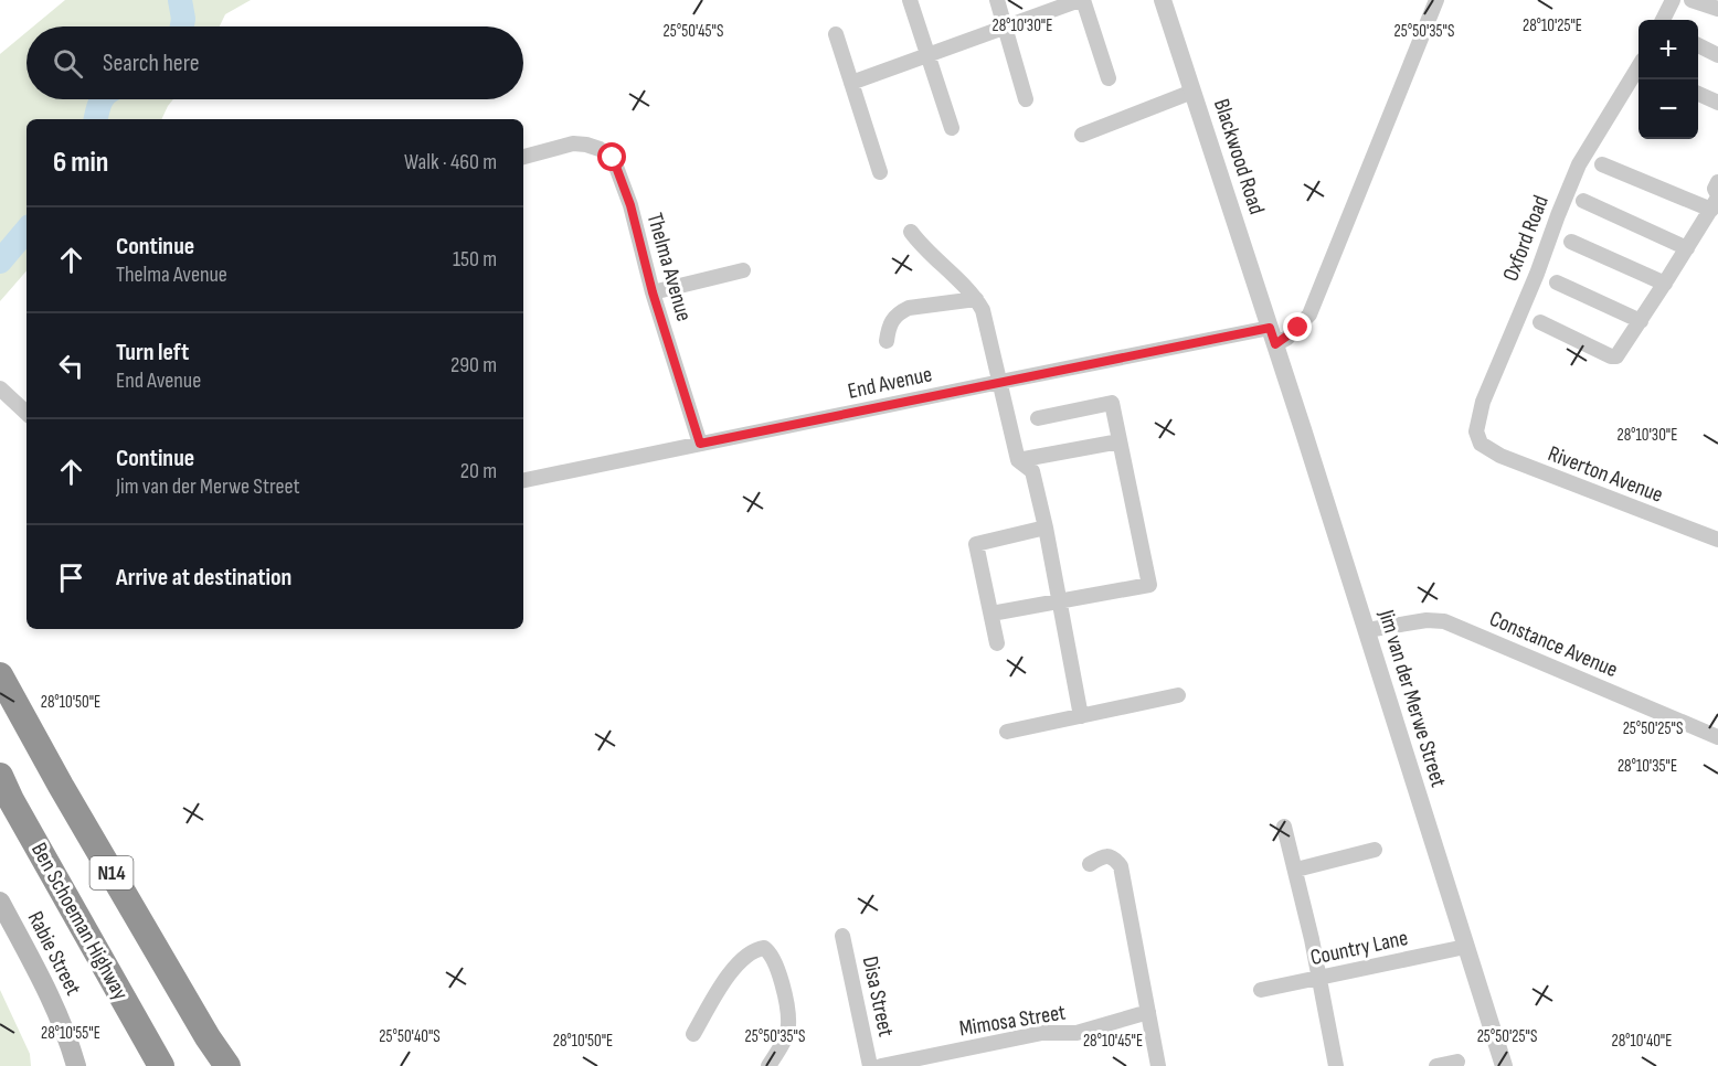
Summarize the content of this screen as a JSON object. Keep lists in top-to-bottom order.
{
  "streets": {
    "highway": ["N14", "Ben Schoeman Highway"],
    "main road": ["Rabie Street"],
    "street": [
      "Blackwood Road",
      "Oxford Road",
      "Thelma Avenue",
      "End Avenue",
      "Riverton Avenue",
      "Constance Avenue",
      "Jim van der Merwe Street",
      "Country Lane",
      "Disa Street",
      "Mimosa Street"
    ]
  },
  "crossings": [
    ["Blackwood Road", "End Avenue"],
    ["Blackwood Road", "Jim van der Merwe Street"],
    ["Oxford Road", "Riverton Avenue"],
    ["Thelma Avenue", "End Avenue"],
    ["End Avenue", "Jim van der Merwe Street"],
    ["Constance Avenue", "Jim van der Merwe Street"],
    ["Jim van der Merwe Street", "Country Lane"]
  ],
  "page": {
    "map_buttons": ["+", "−"],
    "search": "Search here",
    "heading": ["6 min", "Walk · 460 m"],
    "list": [
      ["Continue", "Thelma Avenue", "150 m"],
      ["Turn left", "End Avenue", "290 m"],
      ["Continue", "Jim van der Merwe Street", "20 m"],
      "Arrive at destination"
    ]
  },
  "coordinates": [
    "28°10'30\"E",
    "28°10'25\"E",
    "25°50'45\"S",
    "25°50'35\"S",
    "28°10'50\"E",
    "25°50'25\"S",
    "28°10'35\"E",
    "28°10'55\"E",
    "25°50'40\"S",
    "28°10'45\"E",
    "28°10'40\"E"
  ]
}
